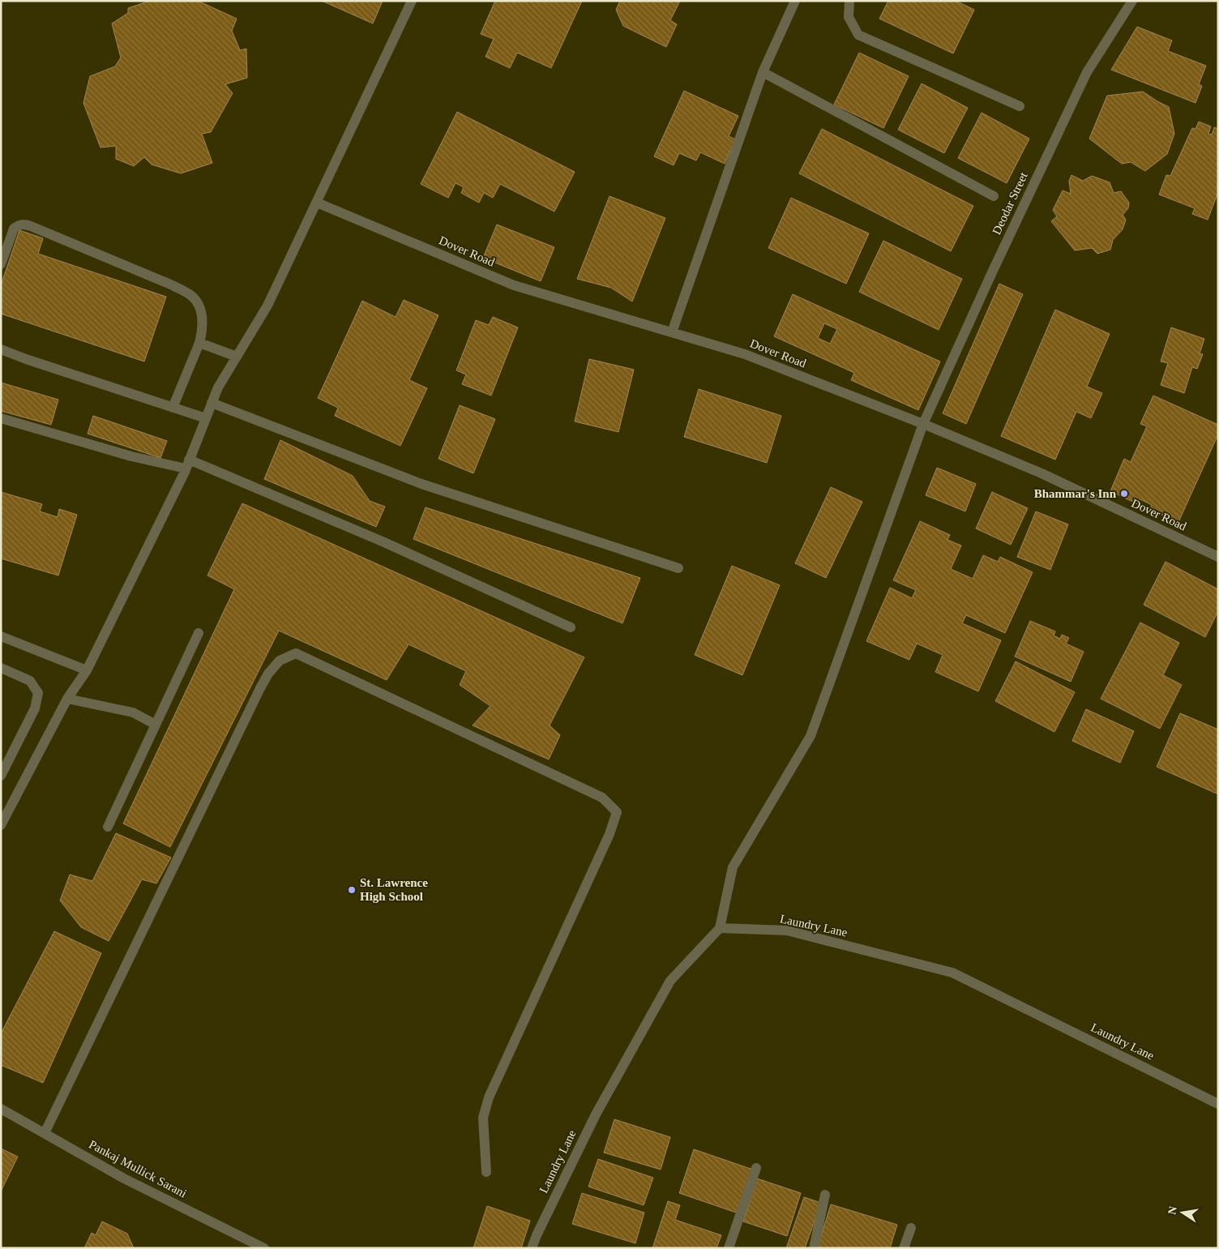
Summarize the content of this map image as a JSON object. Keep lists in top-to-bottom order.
{
  "streets": {
    "street": [
      "Deodar Street",
      "Dover Road",
      "Laundry Lane",
      "Pankaj Mullick Sarani"
    ]
  },
  "crossings": [
    ["Deodar Street", "Dover Road"],
    ["Deodar Street", "Laundry Lane"]
  ],
  "places": ["Bhammar's Inn", "St. Lawrence High School"],
  "north": "left"
}
